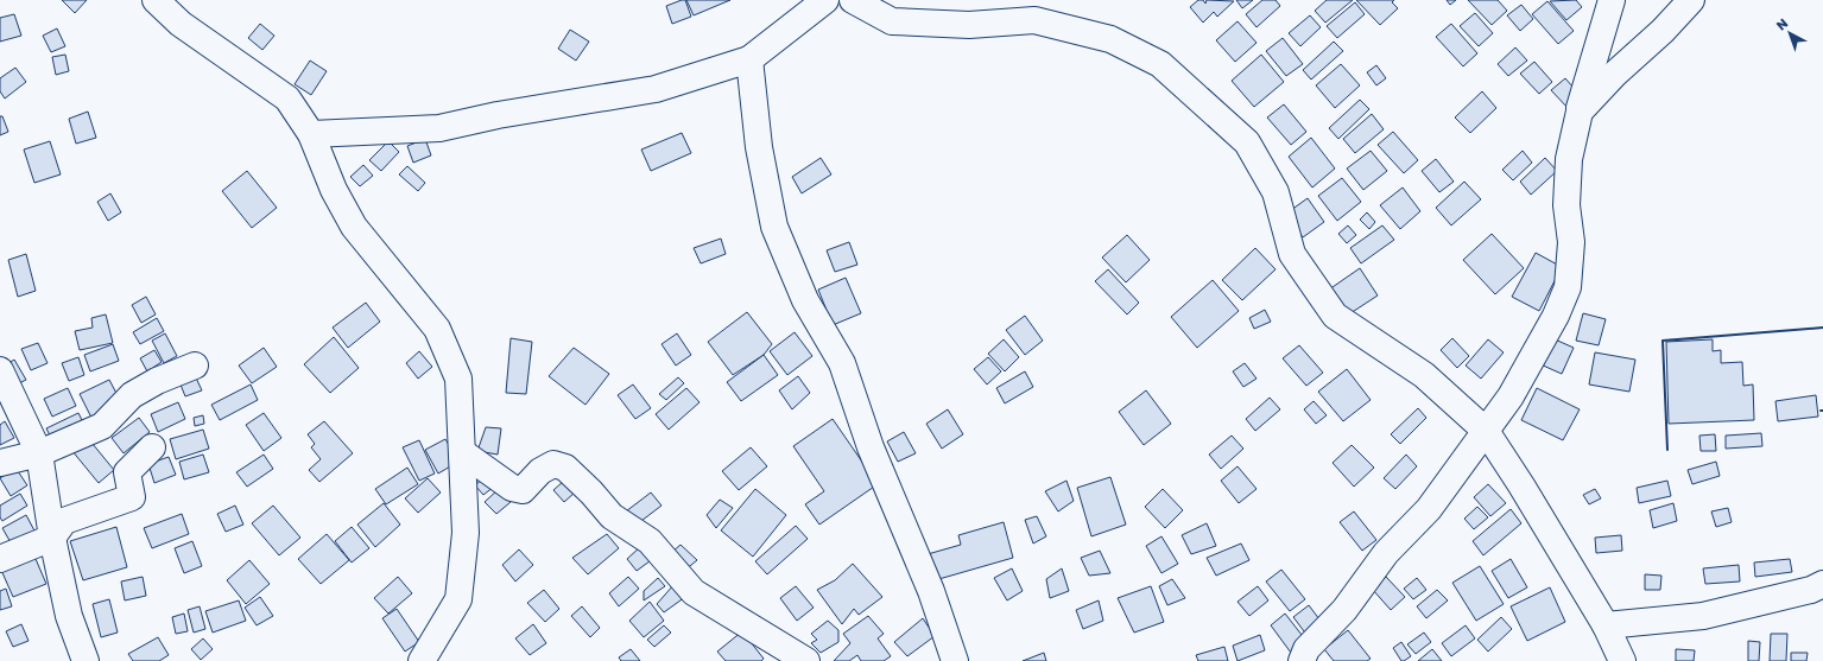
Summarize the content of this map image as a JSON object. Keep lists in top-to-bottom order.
{
  "north": "top left"
}
